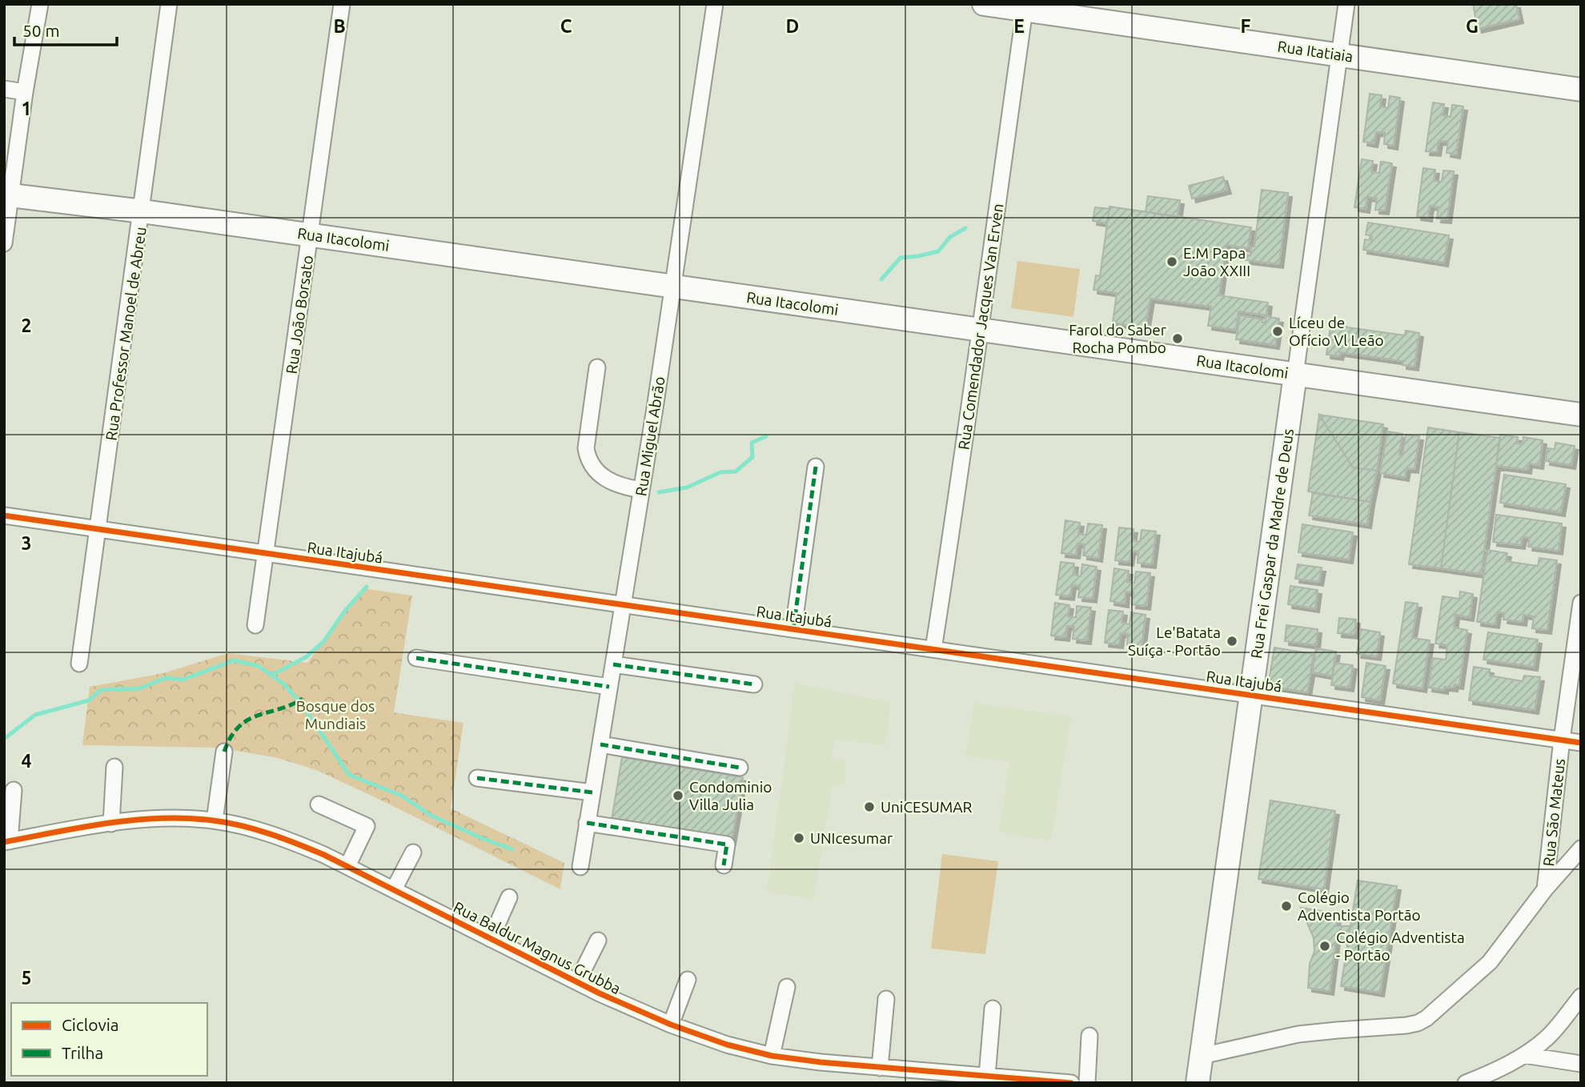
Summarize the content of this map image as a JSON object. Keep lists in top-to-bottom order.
{
  "streets": {
    "main road": ["Rua Itatiaia", "Rua Itacolomi", "Rua Frei Gaspar da Madre de Deus"],
    "street": [
      "Rua João Borsato",
      "Rua Comendador Jacques Van Erven",
      "Rua Professor Manoel de Abreu",
      "Rua Miguel Abrão",
      "Rua Itajubá",
      "Rua São Mateus",
      "Rua Baldur Magnus Grubba"
    ]
  },
  "crossings": [
    ["Rua Itatiaia", "Rua Comendador Jacques Van Erven"],
    ["Rua Itatiaia", "Rua Frei Gaspar da Madre de Deus"],
    ["Rua Itacolomi", "Rua João Borsato"],
    ["Rua Itacolomi", "Rua Comendador Jacques Van Erven"],
    ["Rua Itacolomi", "Rua Professor Manoel de Abreu"],
    ["Rua Itacolomi", "Rua Miguel Abrão"],
    ["Rua Itacolomi", "Rua Frei Gaspar da Madre de Deus"],
    ["Rua João Borsato", "Rua Itajubá"],
    ["Rua Comendador Jacques Van Erven", "Rua Itajubá"],
    ["Rua Professor Manoel de Abreu", "Rua Itajubá"],
    ["Rua Miguel Abrão", "Rua Itajubá"],
    ["Rua Frei Gaspar da Madre de Deus", "Rua Itajubá"],
    ["Rua Itajubá", "Rua São Mateus"]
  ],
  "parks": ["Bosque dos Mundiais"],
  "places": [
    "E.M Papa João XXIII",
    "Líceu de Ofício Vl Leão",
    "Farol do Saber Rocha Pombo",
    "Le'Batata Suíça - Portão",
    "Condominio Villa Julia",
    "UniCESUMAR",
    "UNIcesumar",
    "Colégio Adventista Portão",
    "Colégio Adventista - Portão"
  ],
  "legend": ["Ciclovia", "Trilha"],
  "scale_bar": "50 m",
  "grid": {
    "columns": [
      "B",
      "C",
      "D",
      "E",
      "F",
      "G"
    ],
    "rows": [
      "1",
      "2",
      "3",
      "4",
      "5"
    ]
  }
}
